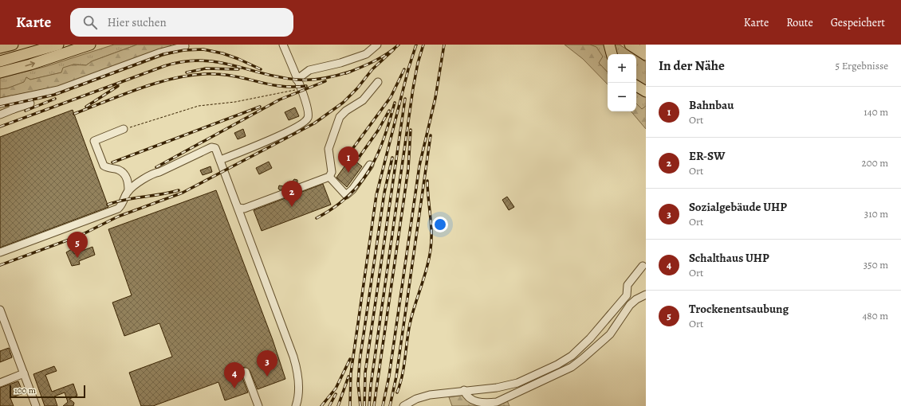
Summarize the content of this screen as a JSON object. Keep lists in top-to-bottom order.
{
  "scale_bar": "100 m",
  "page": {
    "header": "Karte",
    "search": "Hier suchen",
    "nav": ["Karte", "Route", "Gespeichert"],
    "heading": ["In der Nähe", "5 Ergebnisse"],
    "map_buttons": ["+", "−"],
    "list": [
      {
        "mark": "1",
        "name": "Bahnbau",
        "note": "Ort",
        "value": "140 m"
      },
      {
        "mark": "2",
        "name": "ER-SW",
        "note": "Ort",
        "value": "200 m"
      },
      {
        "mark": "3",
        "name": "Sozialgebäude UHP",
        "note": "Ort",
        "value": "310 m"
      },
      {
        "mark": "4",
        "name": "Schalthaus UHP",
        "note": "Ort",
        "value": "350 m"
      },
      {
        "mark": "5",
        "name": "Trockenentsaubung",
        "note": "Ort",
        "value": "480 m"
      }
    ],
    "pins": [
      "1",
      "2",
      "5",
      "3",
      "4"
    ],
    "scale": "100 m"
  }
}
